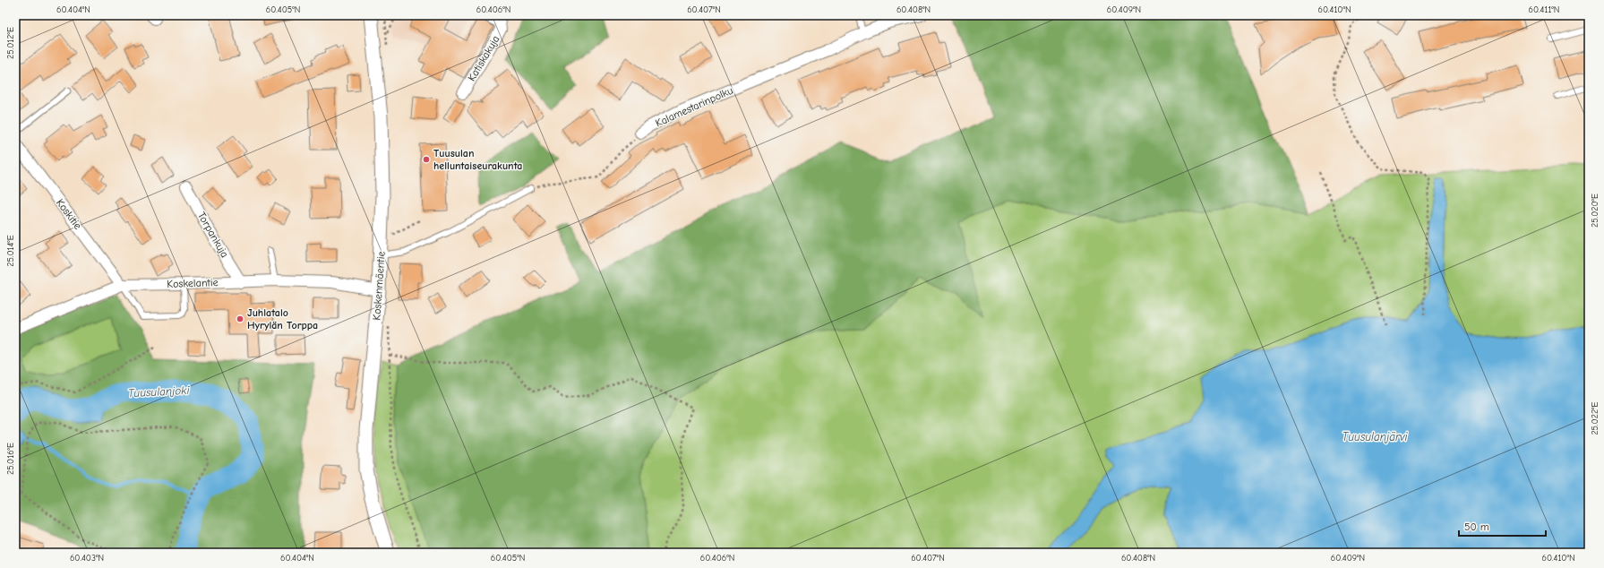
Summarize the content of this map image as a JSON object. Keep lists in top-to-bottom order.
{
  "streets": {
    "street": [
      "Katiskakuja",
      "Kalamestarinpolku",
      "Koskitie",
      "Torpankuja",
      "Koskelantie",
      "Koskenmäentie"
    ]
  },
  "crossings": [
    ["Koskitie", "Koskelantie"],
    ["Torpankuja", "Koskelantie"],
    ["Koskelantie", "Koskenmäentie"]
  ],
  "water": ["Tuusulanjoki", "Tuusulanjärvi"],
  "places": ["Tuusulan helluntaiseurakunta", "Juhlatalo Hyrylän Torppa"],
  "scale_bar": "50 m",
  "coordinates": [
    "60.404°N",
    "60.405°N",
    "60.406°N",
    "60.407°N",
    "60.408°N",
    "60.409°N",
    "60.410°N",
    "60.411°N",
    "25.012°E",
    "25.020°E",
    "25.014°E",
    "25.022°E",
    "25.016°E",
    "60.403°N"
  ]
}
